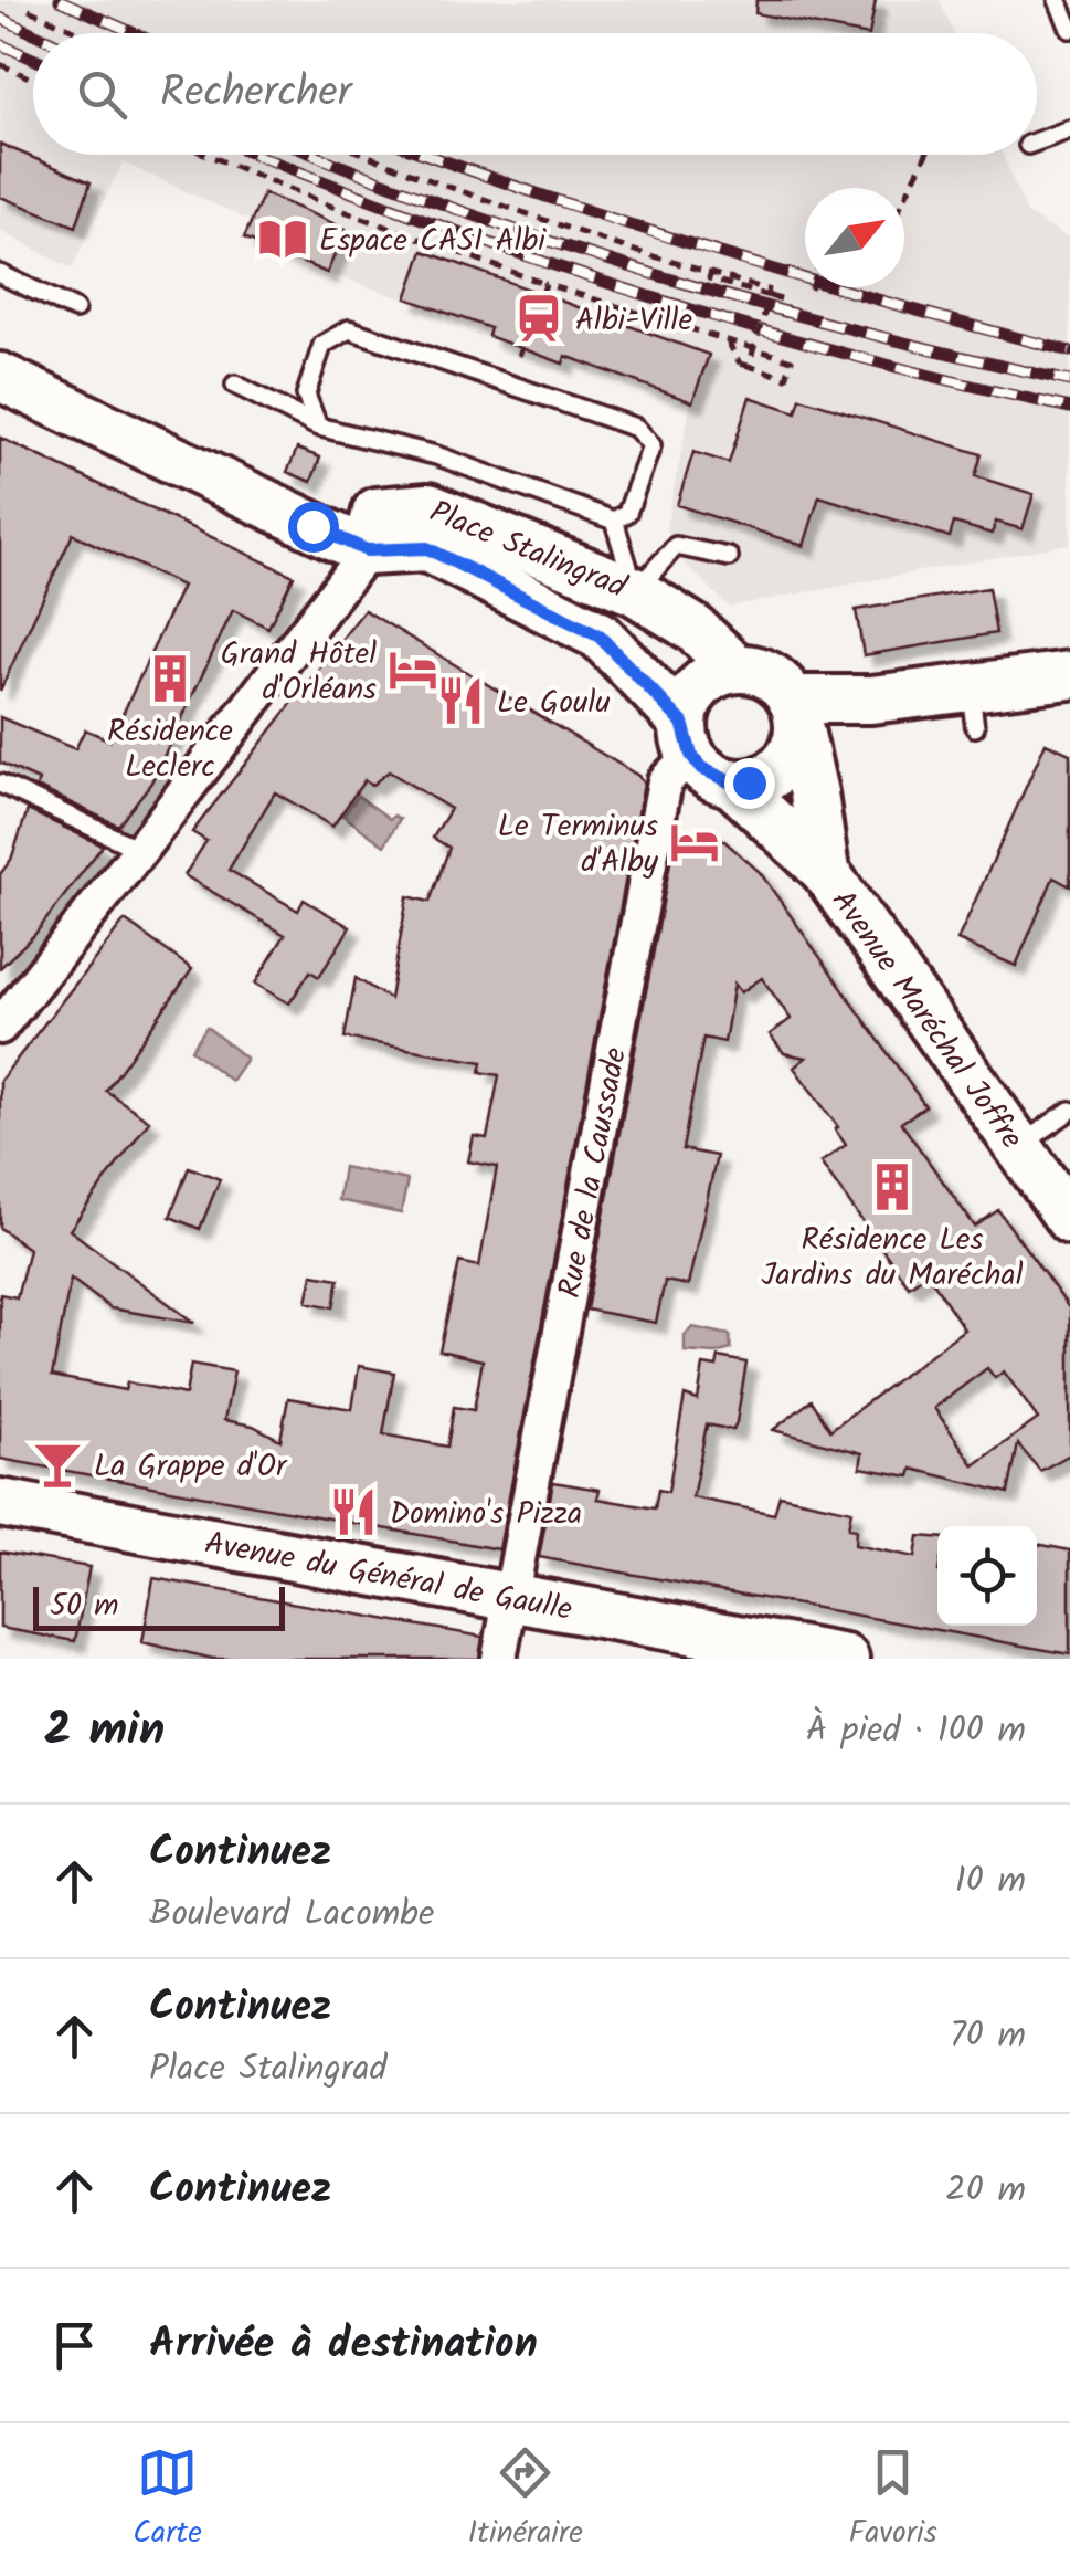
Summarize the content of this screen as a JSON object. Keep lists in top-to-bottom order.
{
  "streets": {
    "main road": ["Place Stalingrad", "Avenue Maréchal Joffre", "Avenue du Général de Gaulle"],
    "street": ["Rue de la Caussade"]
  },
  "crossings": [
    ["Place Stalingrad", "Avenue Maréchal Joffre"],
    ["Place Stalingrad", "Rue de la Caussade"],
    ["Avenue Maréchal Joffre", "Rue de la Caussade"],
    ["Rue de la Caussade", "Avenue du Général de Gaulle"]
  ],
  "places": {
    "library": ["Espace CASI Albi"],
    "station": ["Albi-Ville"],
    "hotel": ["Grand Hôtel d'Orléans", "Le Terminus d'Alby"],
    "building": ["Résidence Leclerc", "Résidence Les Jardins du Maréchal"],
    "restaurant": ["Le Goulu", "Domino's Pizza"],
    "bar": ["La Grappe d'Or"]
  },
  "scale_bar": "50 m",
  "north": "top right",
  "page": {
    "search": "Rechercher",
    "scale": "50 m",
    "heading": ["2 min", "À pied · 100 m"],
    "list": [
      ["Continuez", "Boulevard Lacombe", "10 m"],
      ["Continuez", "Place Stalingrad", "70 m"],
      ["Continuez", "20 m"],
      "Arrivée à destination"
    ],
    "nav": ["Carte", "Itinéraire", "Favoris"]
  }
}
